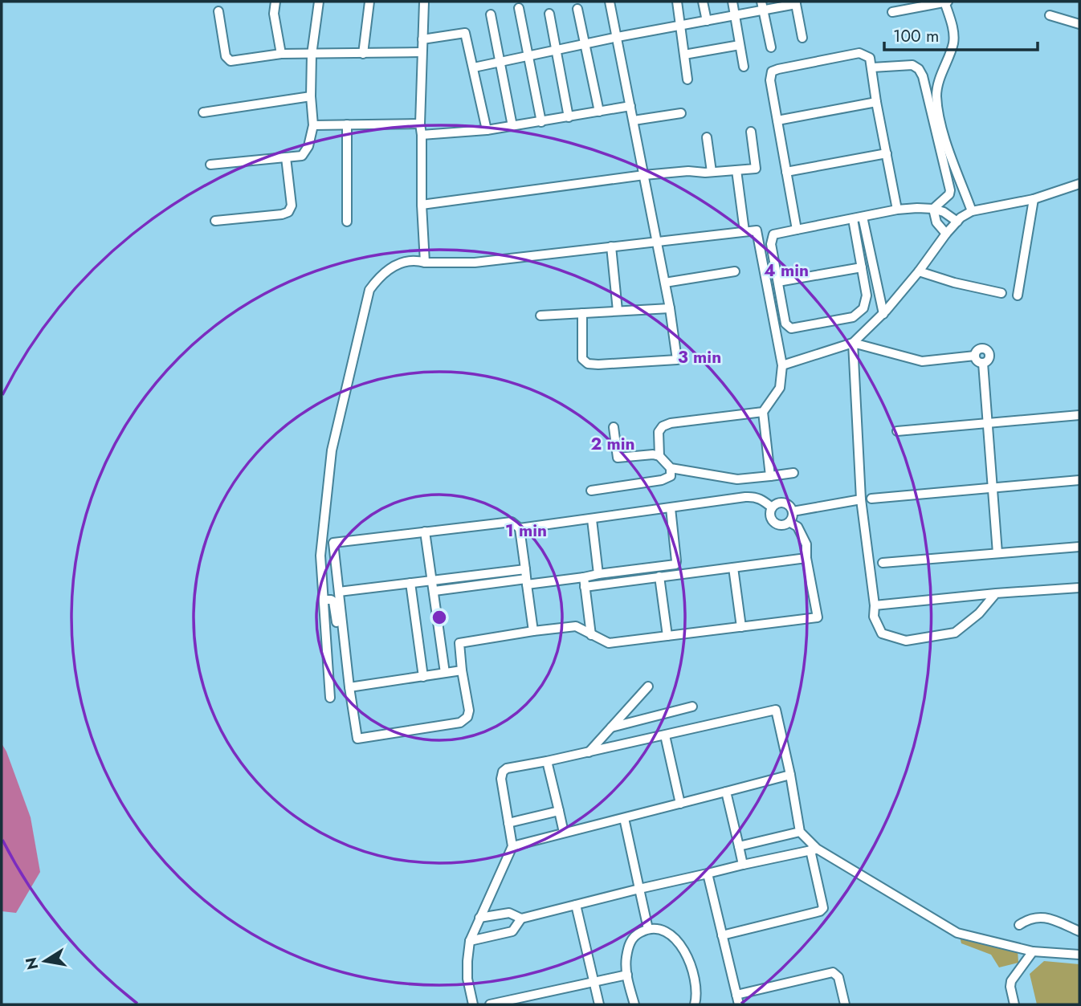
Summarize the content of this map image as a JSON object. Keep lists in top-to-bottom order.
{
  "scale_bar": "100 m",
  "north": "left",
  "rings": [
    "4 min",
    "3 min",
    "2 min",
    "1 min"
  ]
}
